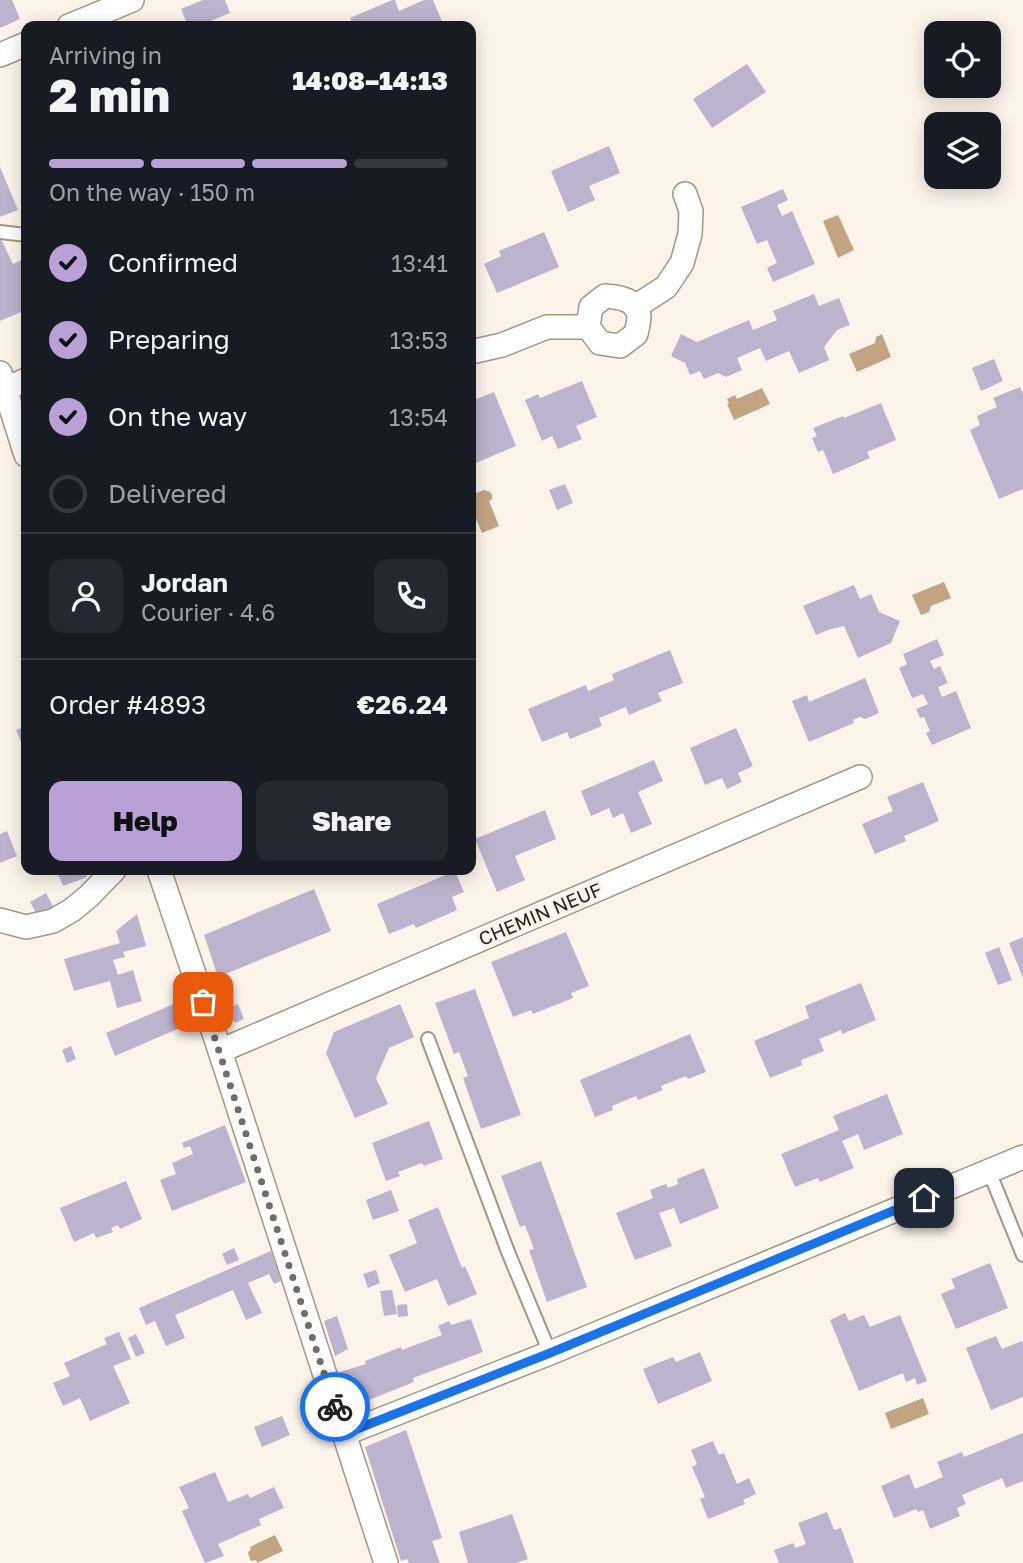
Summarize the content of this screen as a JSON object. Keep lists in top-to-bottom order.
{
  "streets": {
    "street": ["CHEMIN NEUF"]
  },
  "page": {
    "heading": ["2 min", "Arriving in", "14:08–14:13"],
    "panel": [
      "Jordan",
      "Courier · 4.6",
      "Order #4893",
      "€26.24"
    ],
    "bar": "On the way · 150 m",
    "list": [
      ["Confirmed", "13:41"],
      ["Preparing", "13:53"],
      ["On the way", "13:54"],
      "Delivered"
    ],
    "buttons": ["Help", "Share"]
  }
}
